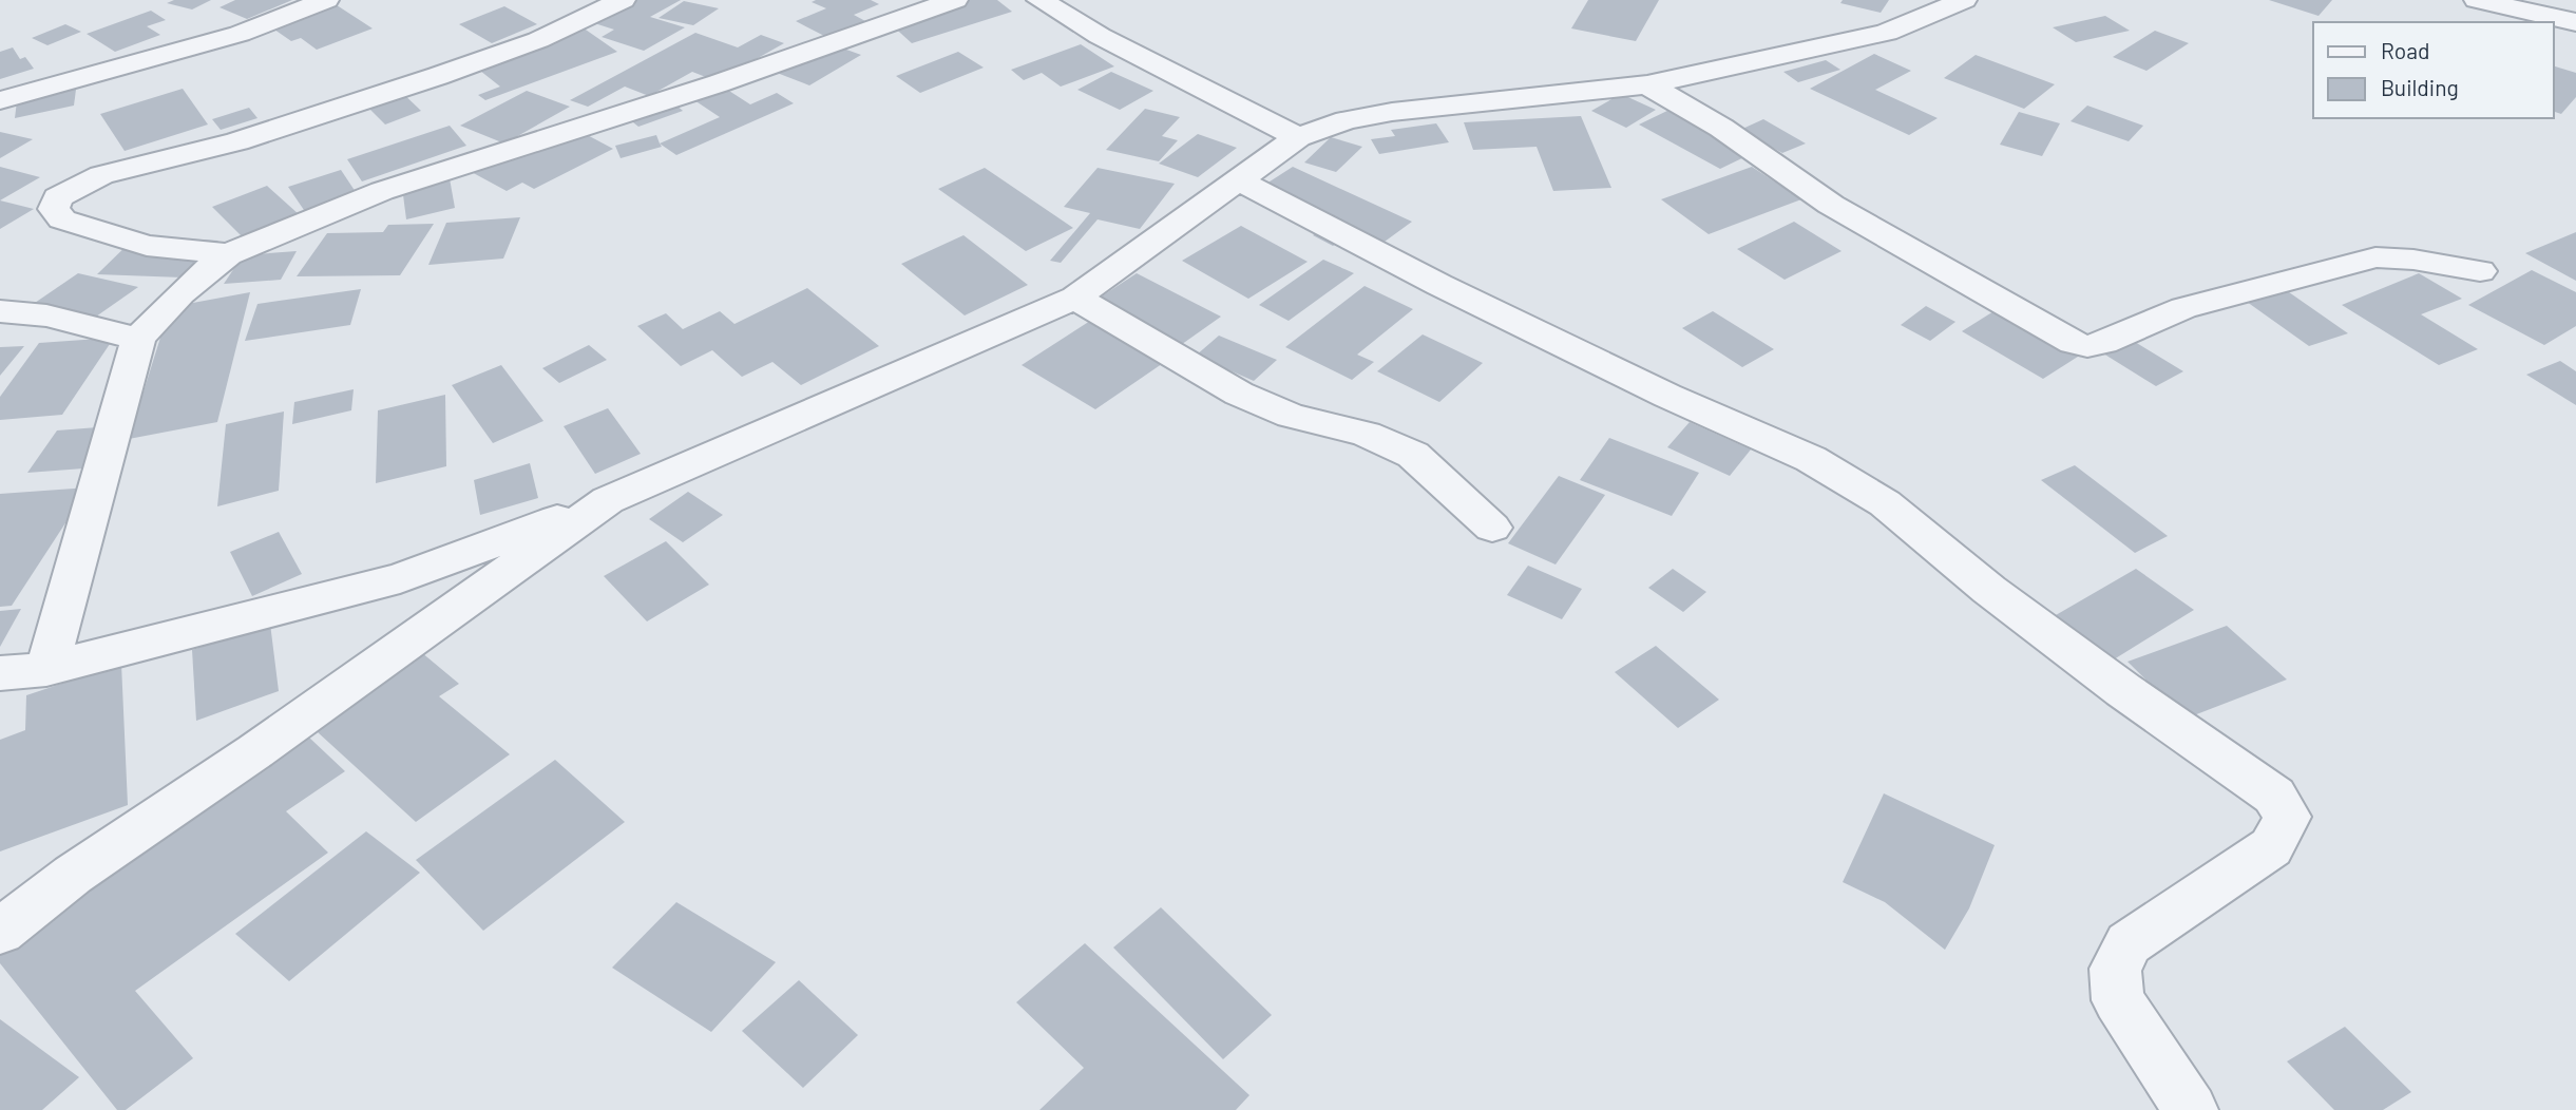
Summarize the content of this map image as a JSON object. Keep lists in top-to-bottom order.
{
  "legend": ["Road", "Building"]
}
